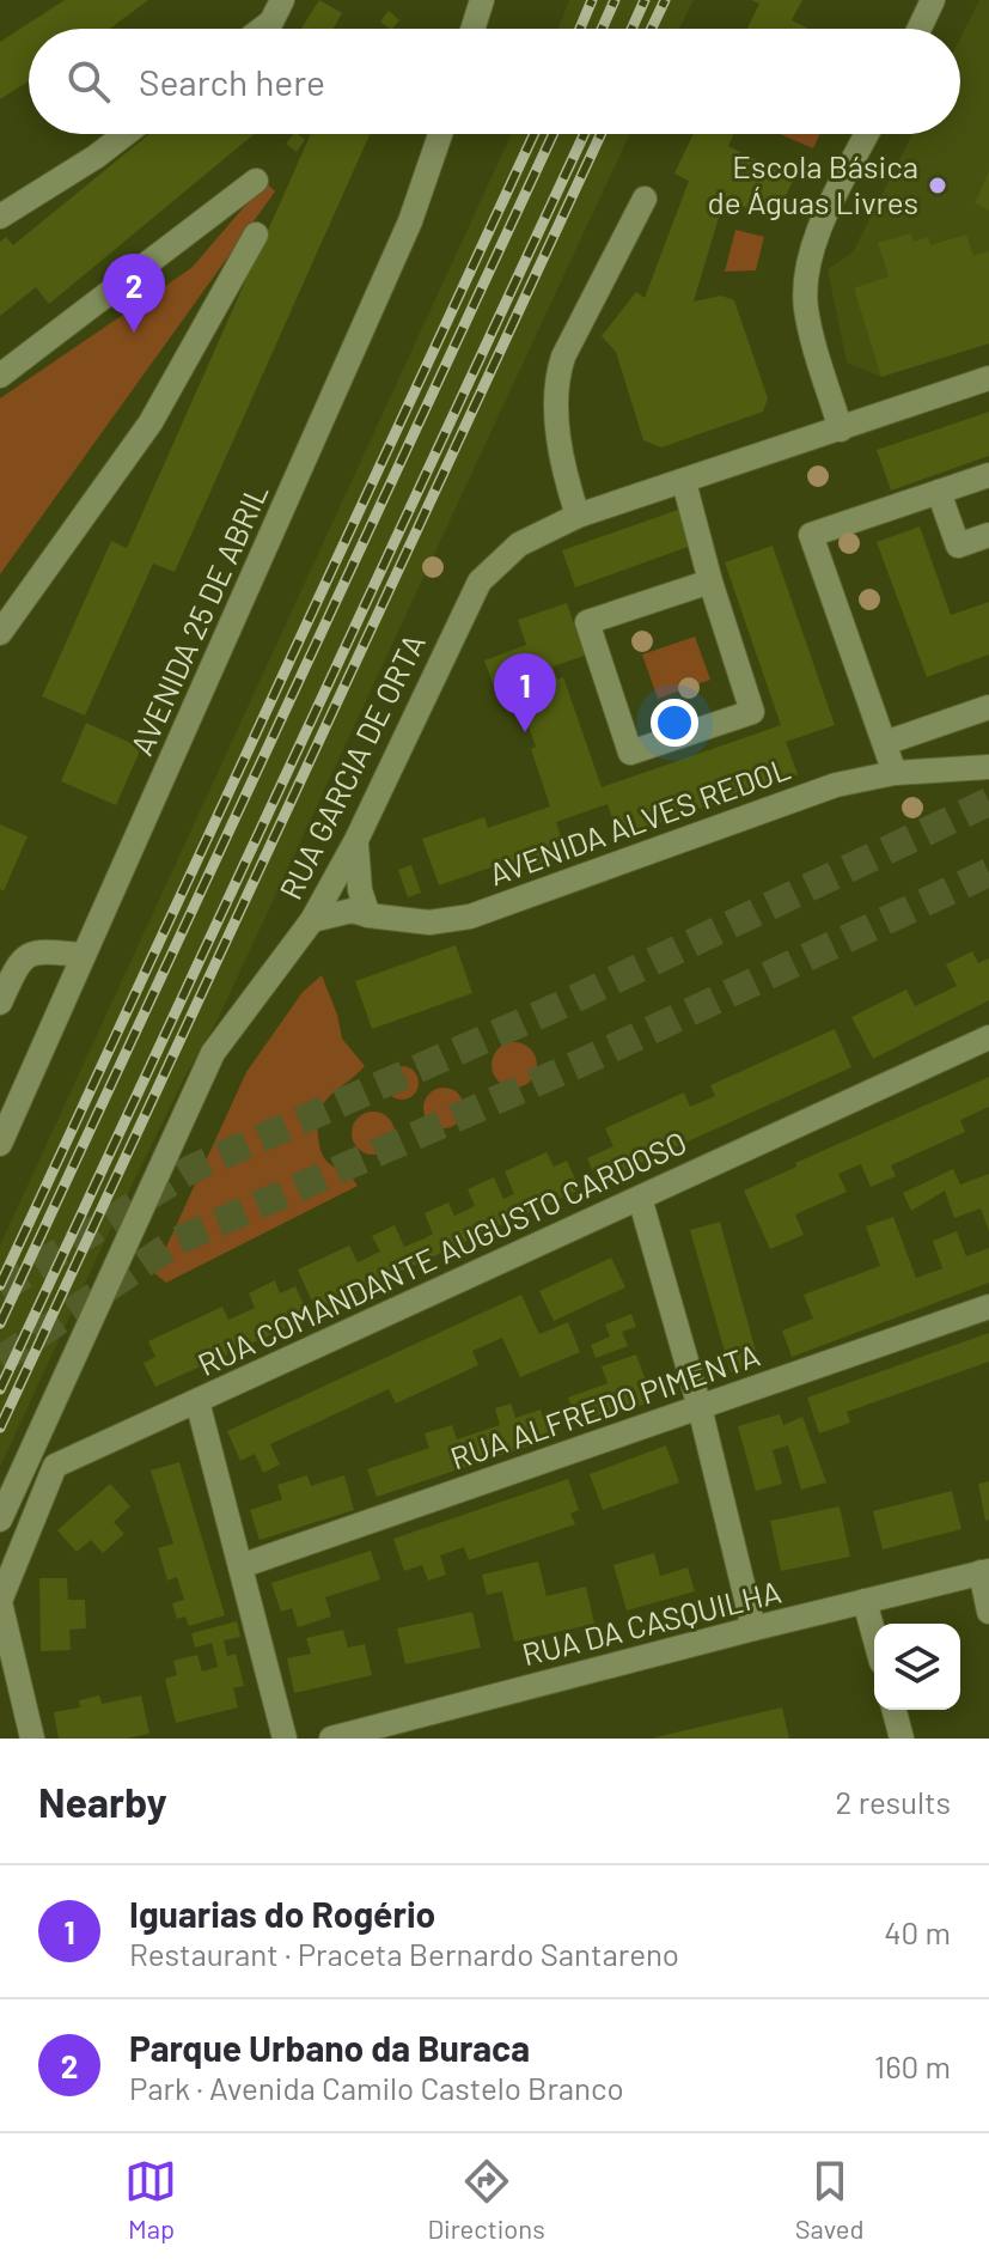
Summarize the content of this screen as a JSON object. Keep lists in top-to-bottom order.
{
  "streets": {
    "street": [
      "AVENIDA 25 DE ABRIL",
      "RUA GARCIA DE ORTA",
      "AVENIDA ALVES REDOL",
      "RUA COMANDANTE AUGUSTO CARDOSO",
      "RUA ALFREDO PIMENTA",
      "RUA DA CASQUILHA"
    ]
  },
  "crossings": [
    ["RUA GARCIA DE ORTA", "AVENIDA ALVES REDOL"]
  ],
  "places": ["Escola Básica de Águas Livres"],
  "page": {
    "search": "Search here",
    "pins": ["2", "1"],
    "heading": ["Nearby", "2 results"],
    "list": [
      {
        "mark": "1",
        "name": "Iguarias do Rogério",
        "note": "Restaurant · Praceta Bernardo Santareno",
        "value": "40 m"
      },
      {
        "mark": "2",
        "name": "Parque Urbano da Buraca",
        "note": "Park · Avenida Camilo Castelo Branco",
        "value": "160 m"
      }
    ],
    "nav": ["Map", "Directions", "Saved"]
  }
}
